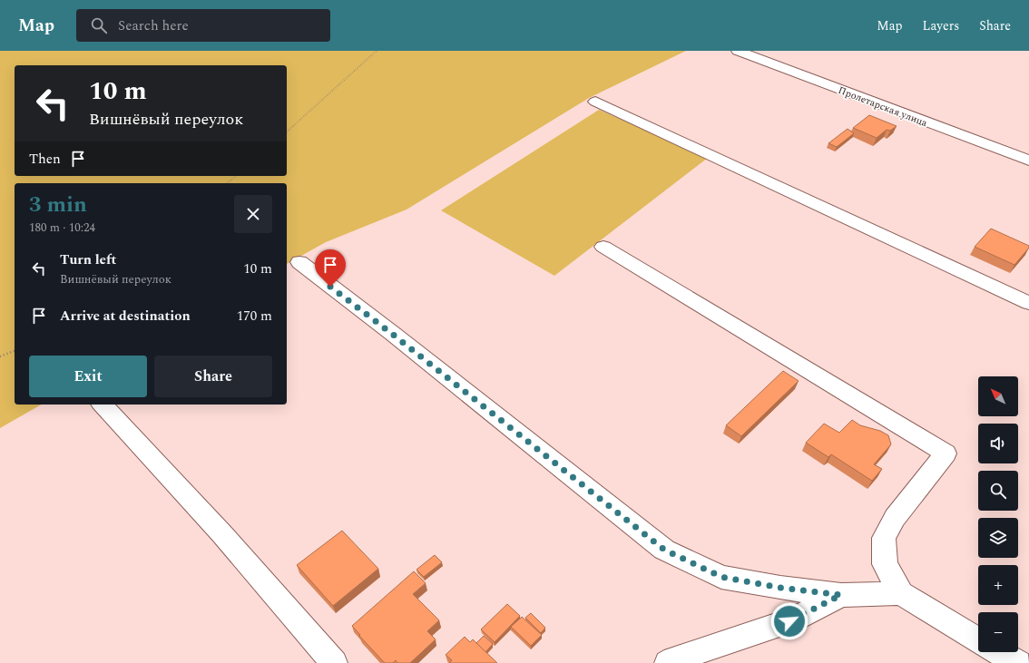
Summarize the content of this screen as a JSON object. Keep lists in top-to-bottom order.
{
  "streets": {
    "street": ["Пролетарская улица"]
  },
  "north": "top left",
  "page": {
    "header": "Map",
    "search": "Search here",
    "nav": ["Map", "Layers", "Share"],
    "turn": ["10 m", "Вишнёвый переулок"],
    "then": "Then",
    "heading": ["3 min", "180 m · 10:24"],
    "list": [
      {
        "name": "Turn left",
        "note": "Вишнёвый переулок",
        "value": "10 m"
      },
      {
        "name": "Arrive at destination",
        "value": "170 m"
      }
    ],
    "buttons": ["Exit", "Share"],
    "map_buttons": ["+", "−"]
  }
}
